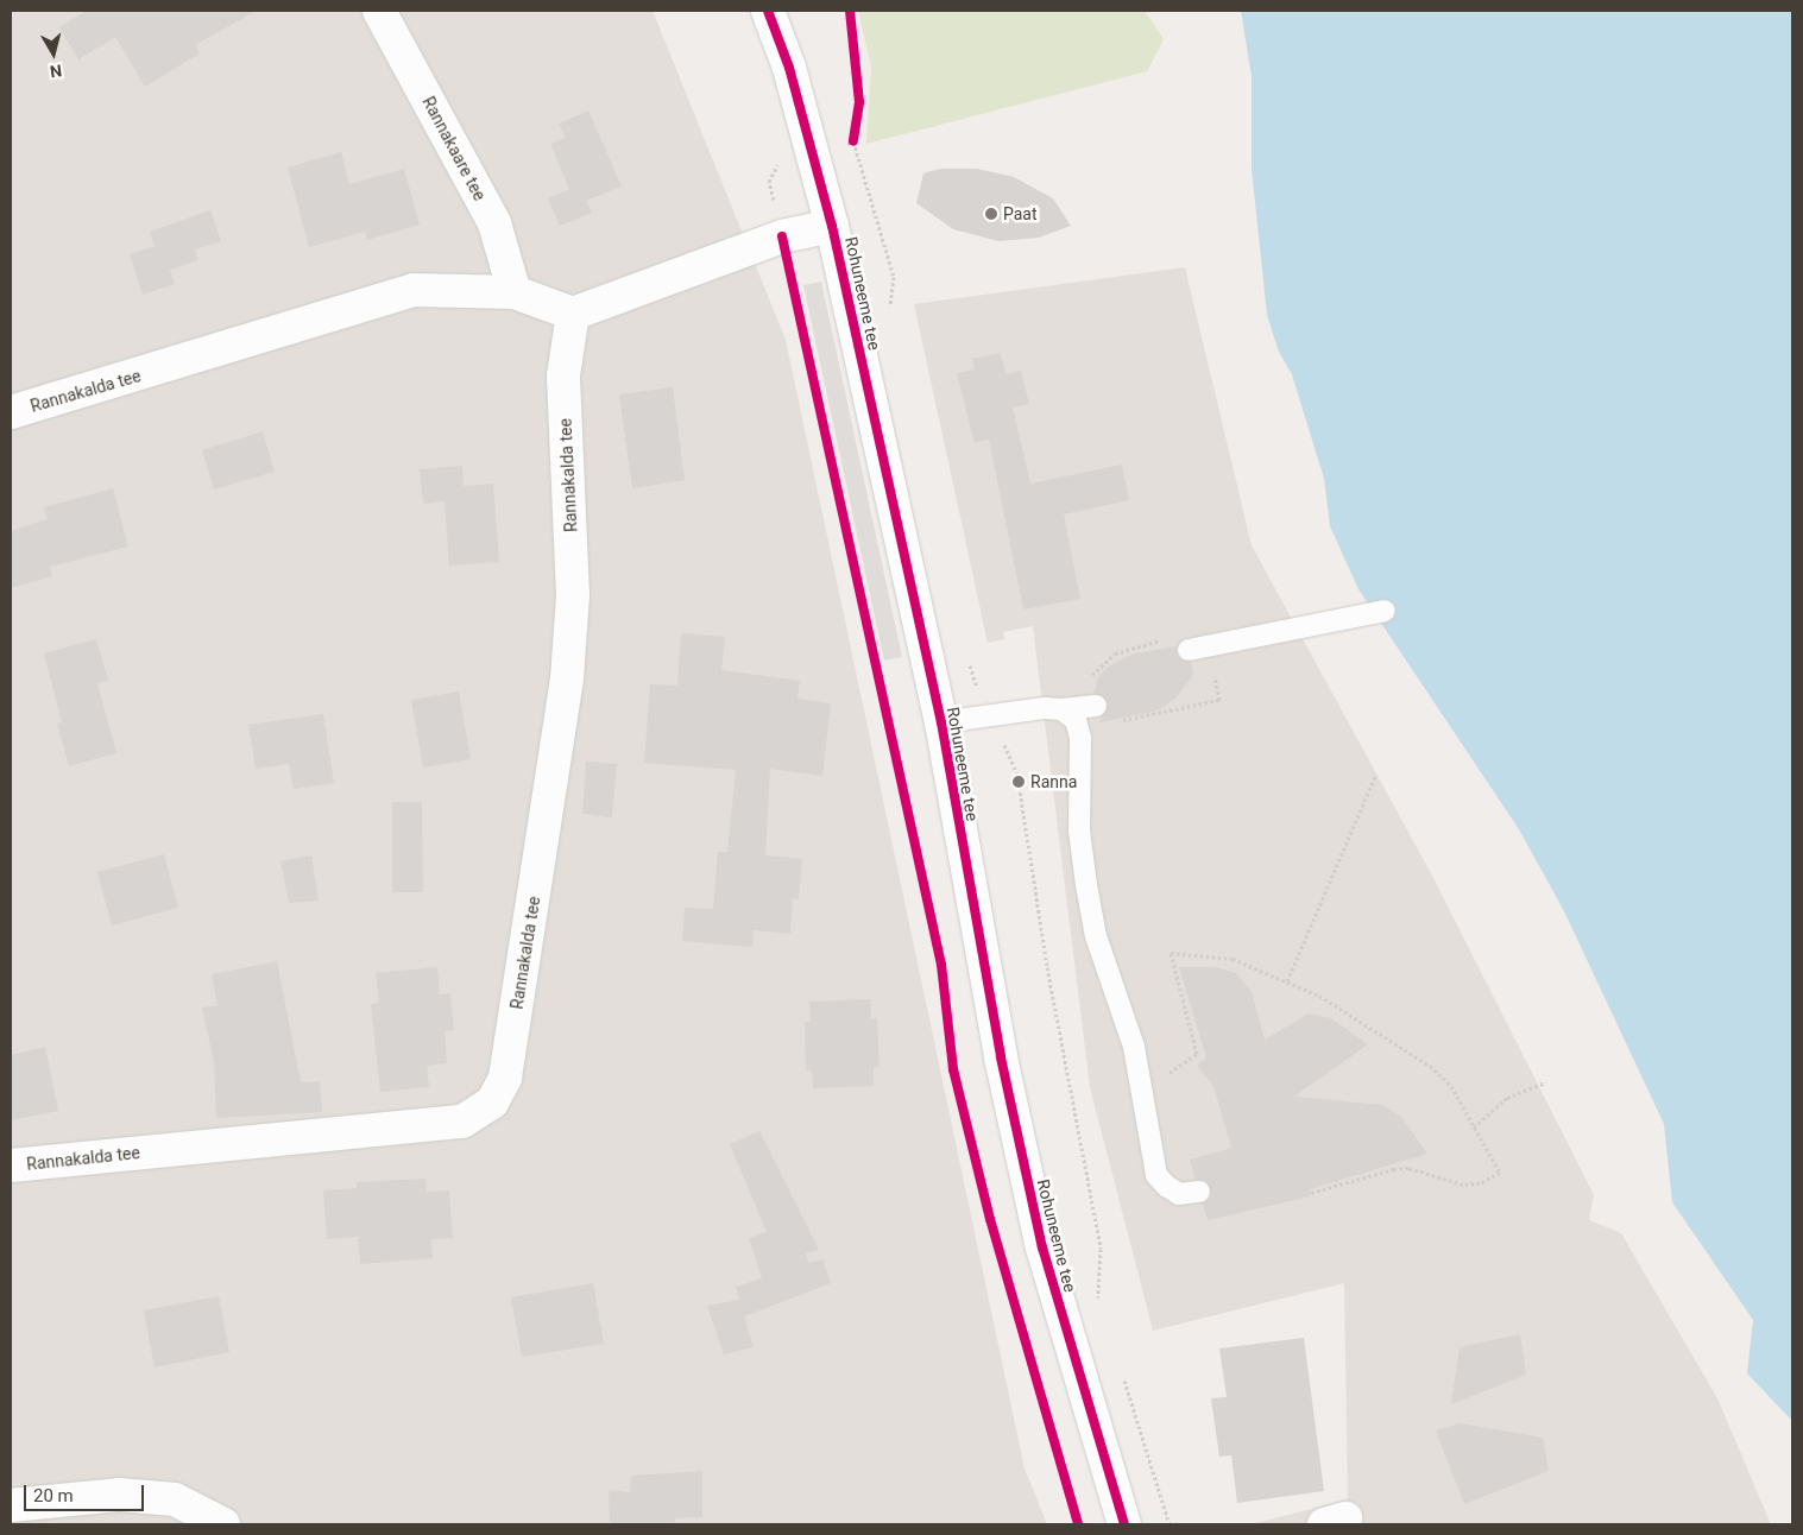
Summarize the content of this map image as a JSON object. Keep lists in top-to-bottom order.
{
  "streets": {
    "street": ["Rannakaare tee", "Rohuneeme tee", "Rannakalda tee"]
  },
  "crossings": [
    ["Rannakaare tee", "Rannakalda tee"]
  ],
  "places": ["Paat", "Ranna"],
  "scale_bar": "20 m",
  "north": "bottom"
}
